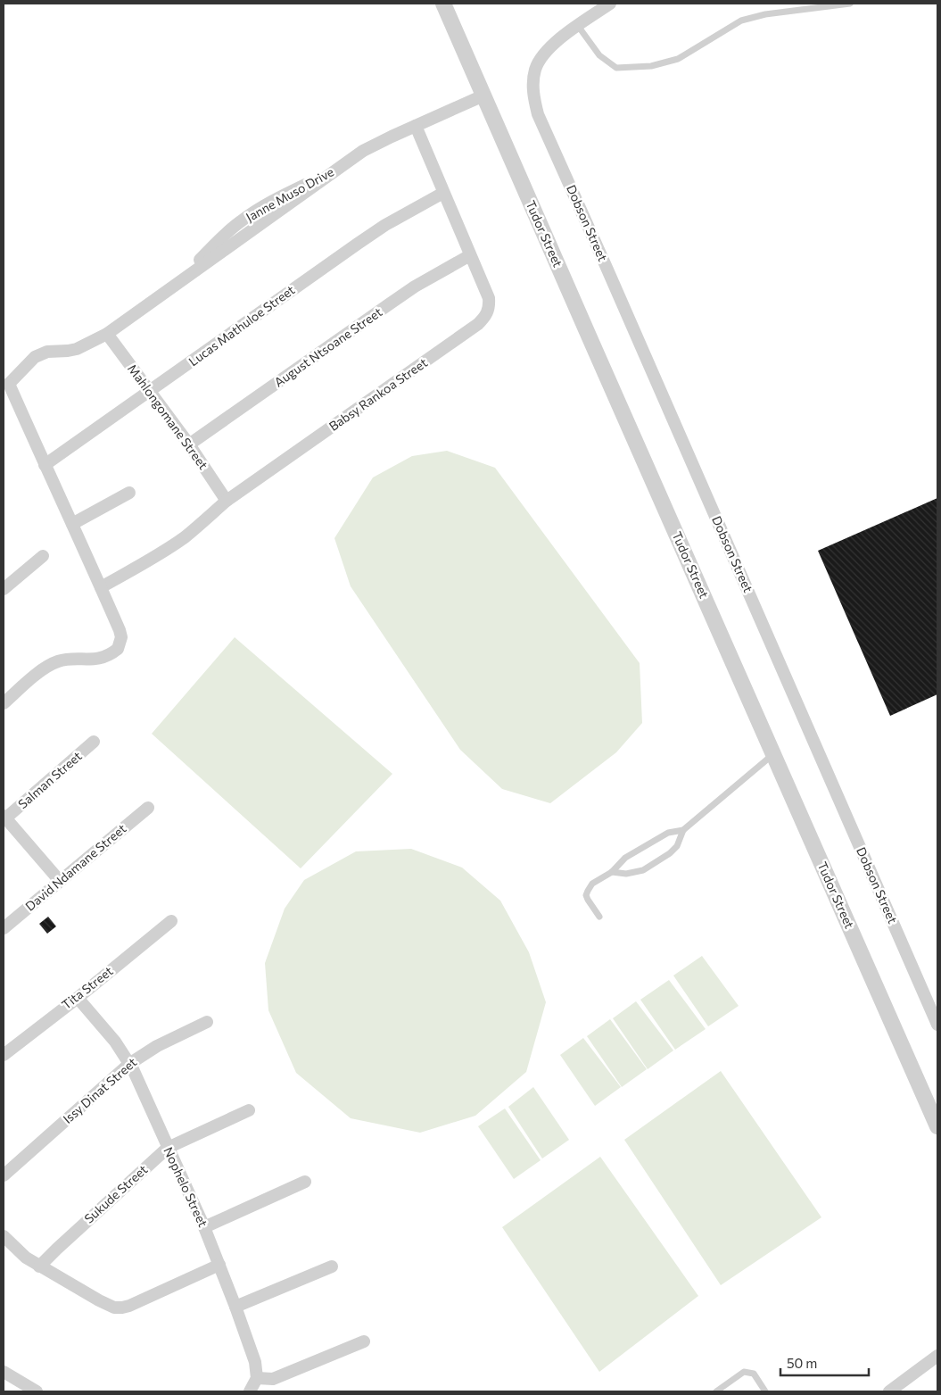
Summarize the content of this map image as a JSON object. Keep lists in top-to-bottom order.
{
  "streets": {
    "street": [
      "Janne Muso Drive",
      "Dobson Street",
      "Tudor Street",
      "Lucas Mathuloe Street",
      "August Ntsoane Street",
      "Babsy Rankoa Street",
      "Mahlongomane Street",
      "Salman Street",
      "David Ndamane Street",
      "Tita Street",
      "Issy Dinat Street",
      "Nophelo Street",
      "Sukude Street"
    ]
  },
  "crossings": [
    ["Janne Muso Drive", "Tudor Street"],
    ["Janne Muso Drive", "Babsy Rankoa Street"],
    ["Janne Muso Drive", "Mahlongomane Street"],
    ["Lucas Mathuloe Street", "Babsy Rankoa Street"],
    ["Lucas Mathuloe Street", "Mahlongomane Street"],
    ["August Ntsoane Street", "Babsy Rankoa Street"],
    ["August Ntsoane Street", "Mahlongomane Street"],
    ["Babsy Rankoa Street", "Mahlongomane Street"],
    ["Tita Street", "Nophelo Street"],
    ["Issy Dinat Street", "Nophelo Street"],
    ["Nophelo Street", "Sukude Street"]
  ],
  "scale_bar": "50 m"
}
